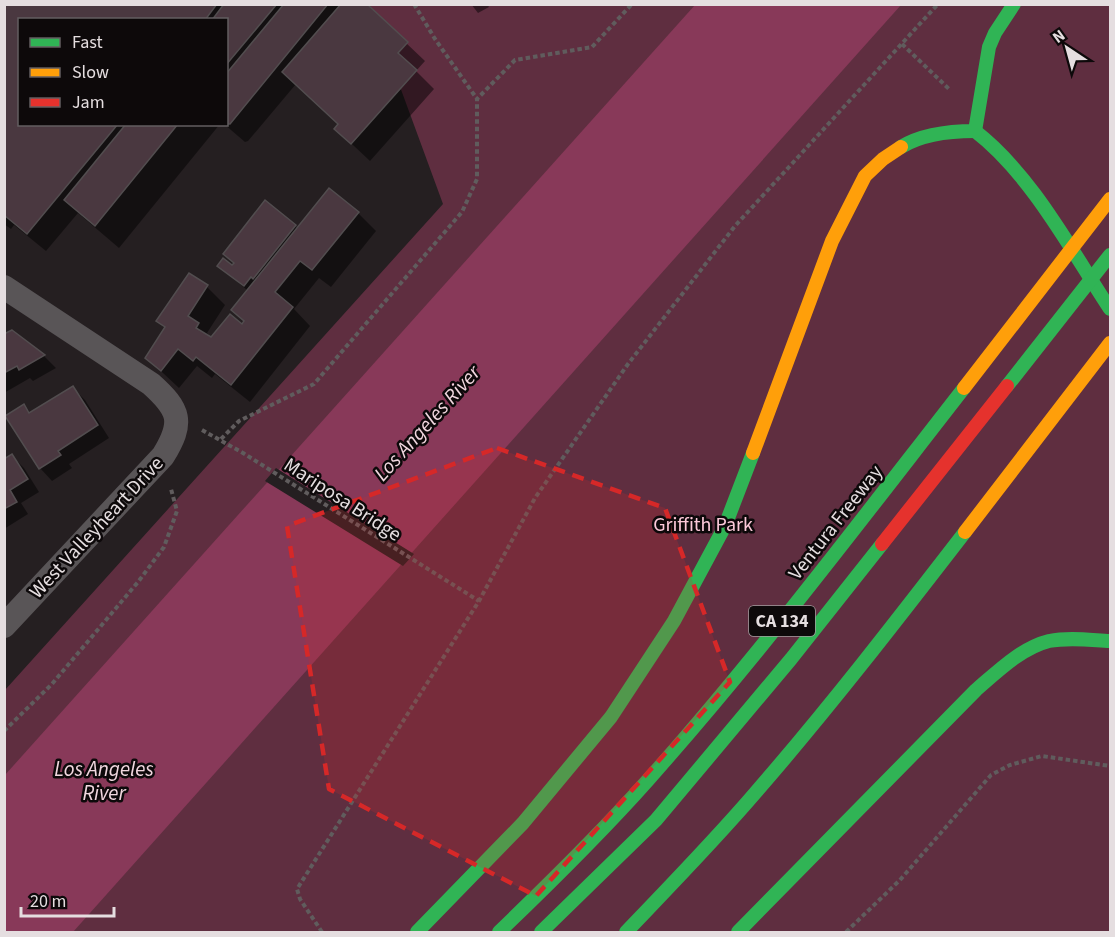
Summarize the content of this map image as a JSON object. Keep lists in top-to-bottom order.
{
  "streets": {
    "main road": ["Ventura Freeway", "CA 134"],
    "street": ["West Valleyheart Drive"],
    "path": ["Mariposa Bridge"]
  },
  "crossings": [
    ["Mariposa Bridge", "West Valleyheart Drive"]
  ],
  "water": ["Los Angeles River"],
  "parks": ["Griffith Park"],
  "legend": ["Fast", "Slow", "Jam"],
  "scale_bar": "20 m",
  "north": "top left"
}
